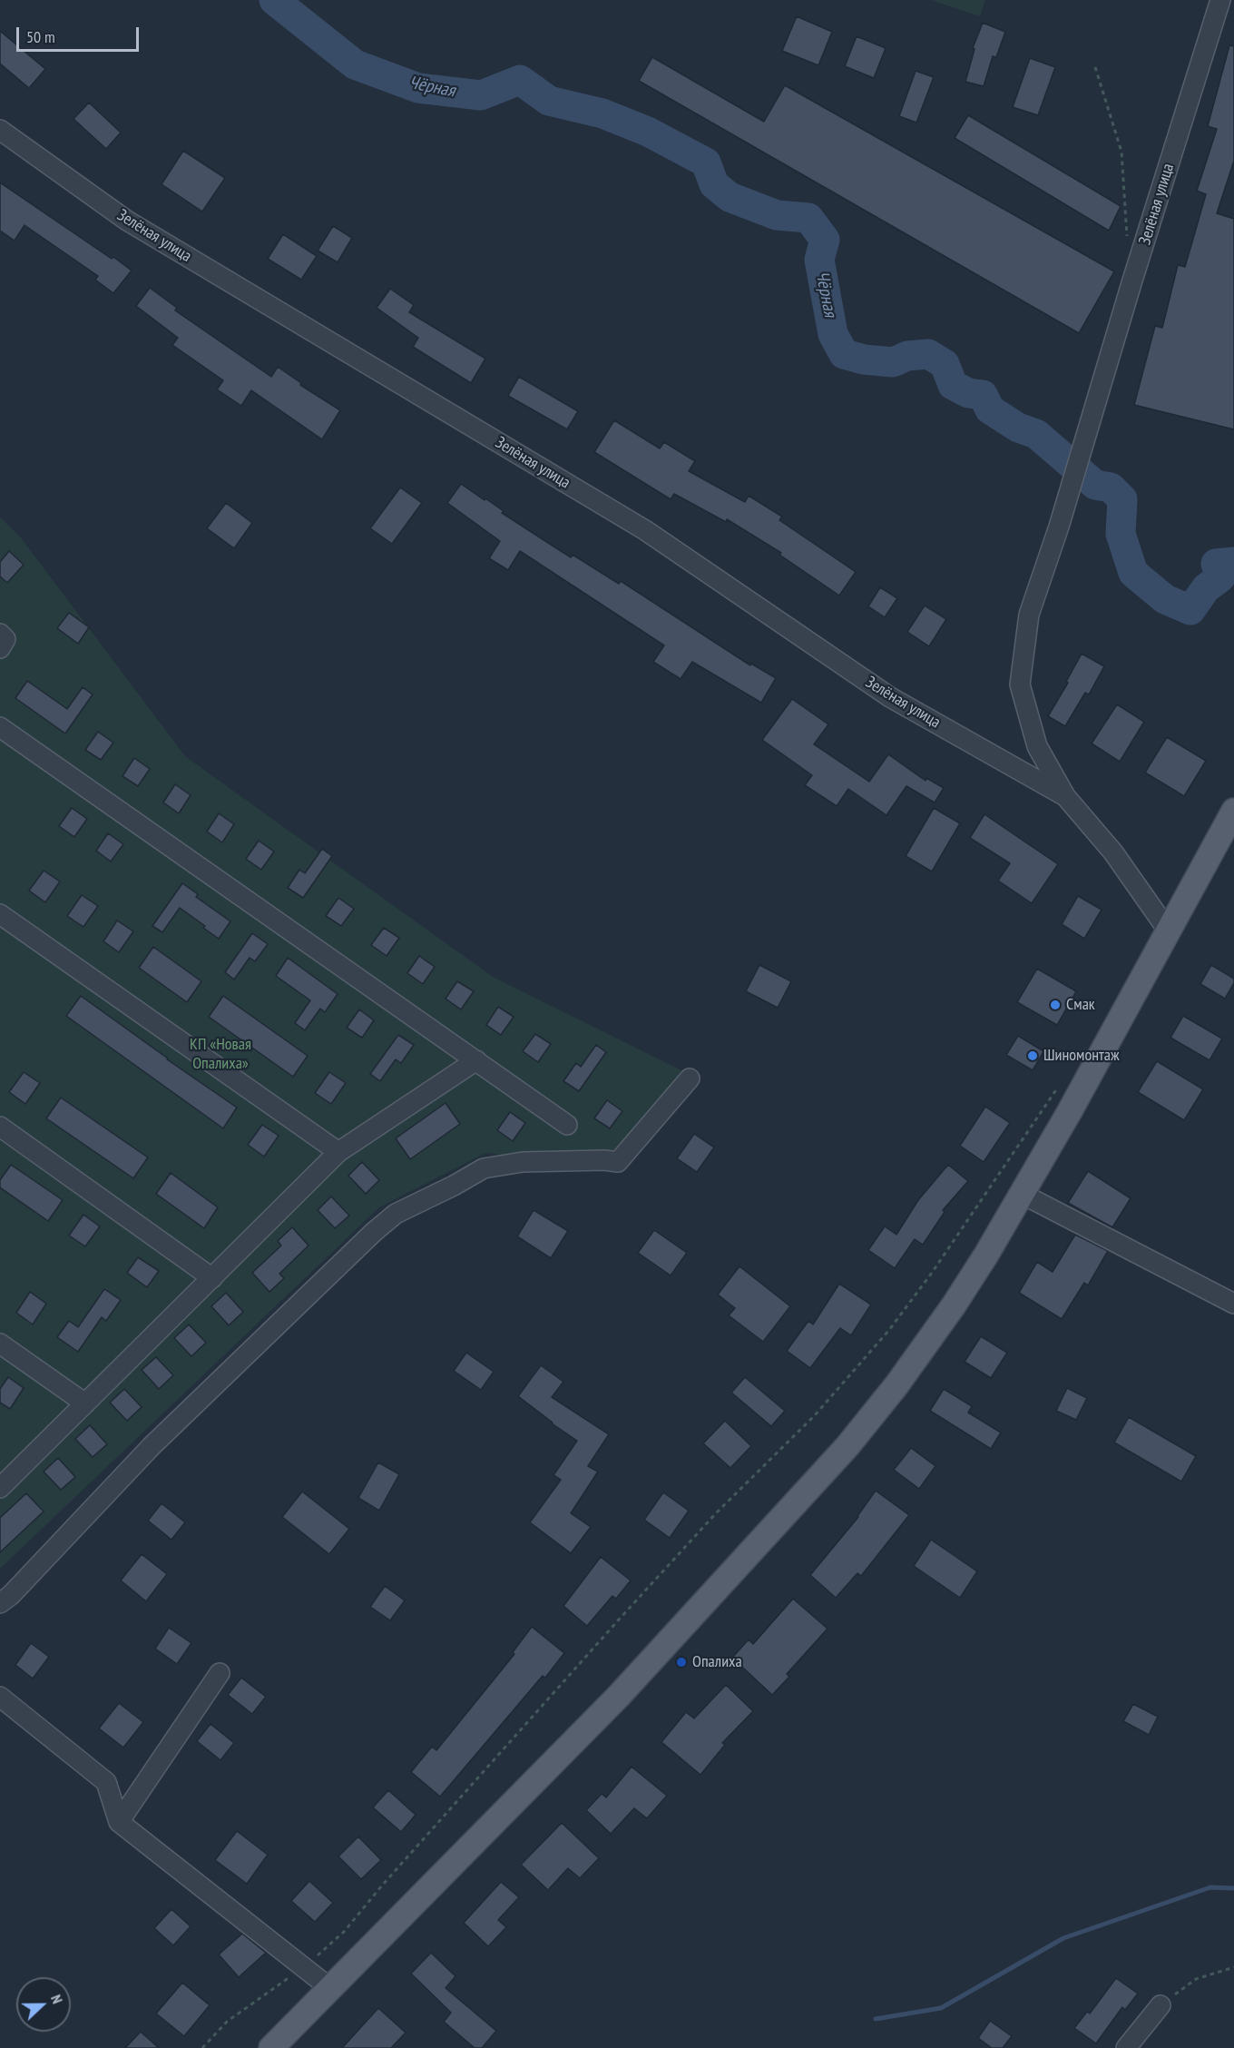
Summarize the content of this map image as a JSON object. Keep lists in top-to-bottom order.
{
  "streets": {
    "street": ["Зелёная улица"]
  },
  "water": ["Чёрная"],
  "parks": ["КП «Новая Опалиха»"],
  "places": ["Смак", "Шиномонтаж", "Опалиха"],
  "scale_bar": "50 m",
  "north": "right"
}
